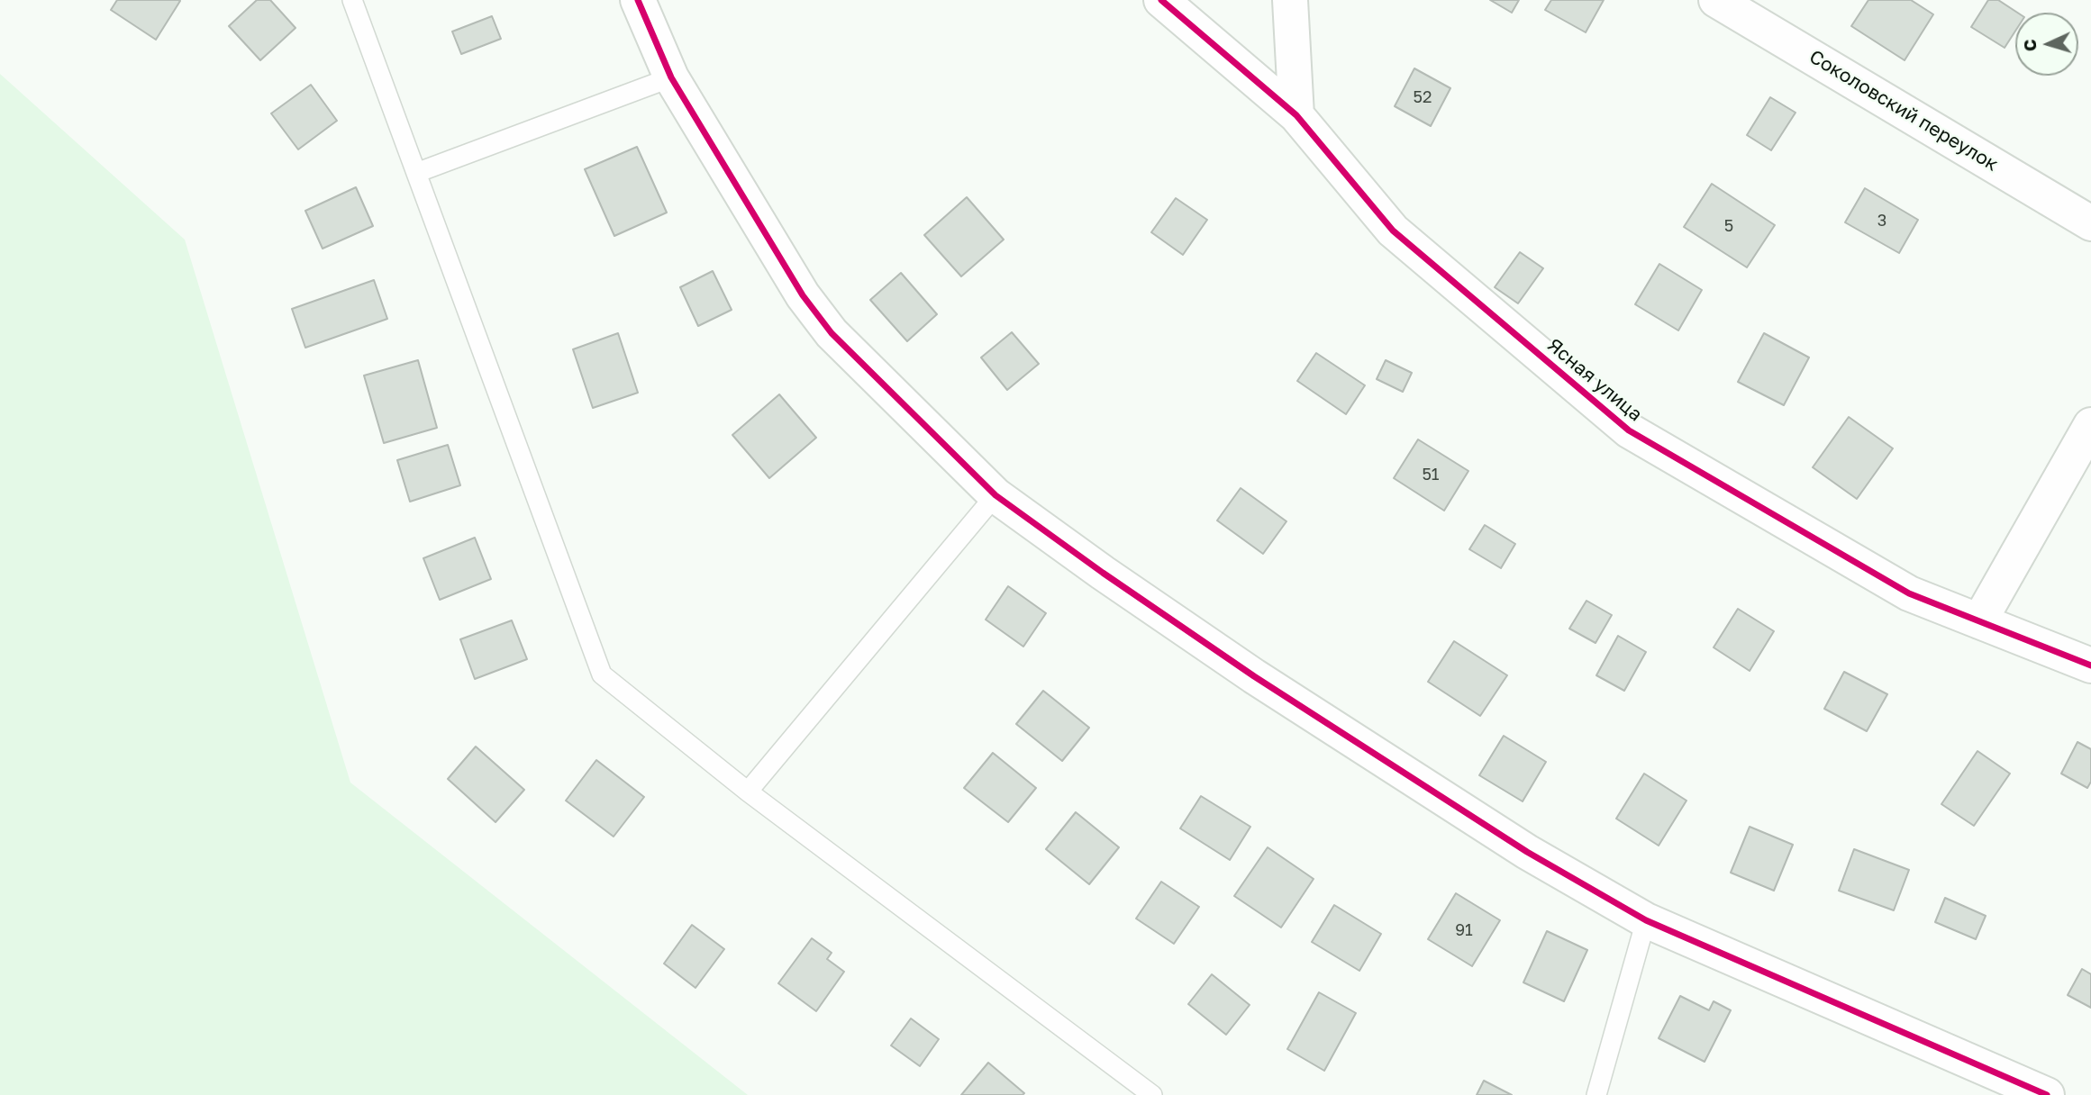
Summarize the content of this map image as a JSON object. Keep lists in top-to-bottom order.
{
  "streets": {
    "street": ["Соколовский переулок", "Ясная улица"]
  },
  "house_numbers": [
    "52",
    "3",
    "5",
    "51",
    "91"
  ],
  "north": "left"
}
